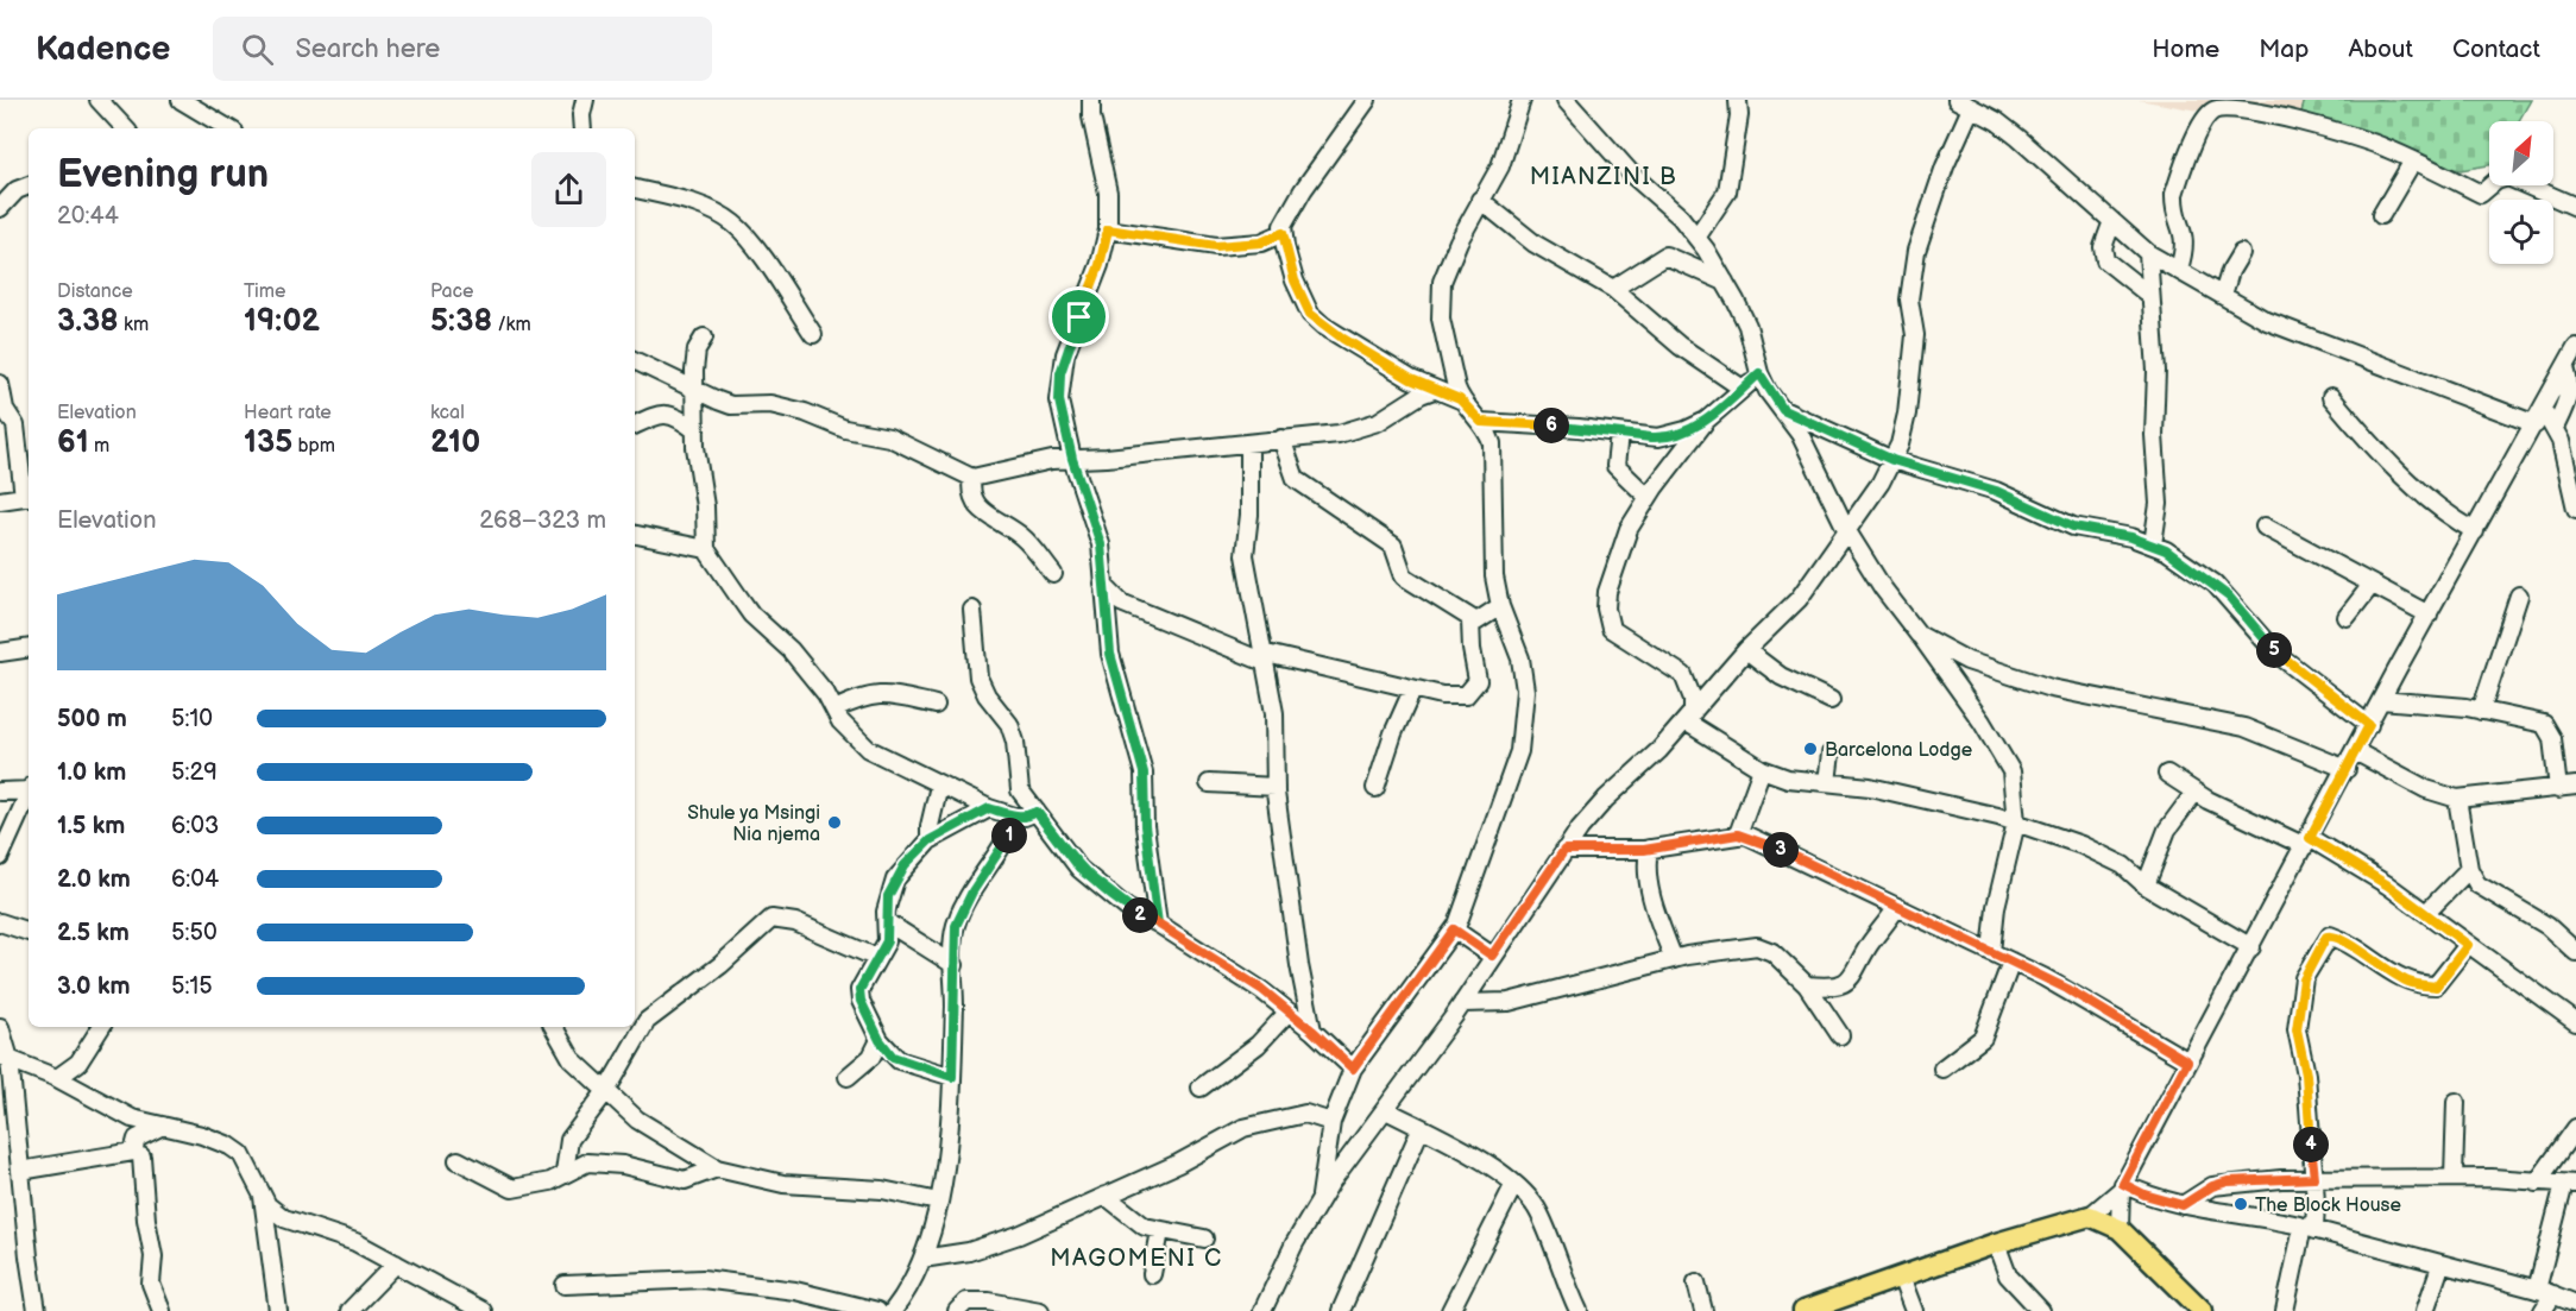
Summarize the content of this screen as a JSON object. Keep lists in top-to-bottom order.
{
  "districts": ["MIANZINI B", "MAGOMENI C"],
  "places": ["Barcelona Lodge", "Shule ya Msingi Nia njema", "The Block House"],
  "north": "top right",
  "page": {
    "header": "Kadence",
    "search": "Search here",
    "nav": [
      "Home",
      "Map",
      "About",
      "Contact"
    ],
    "heading": ["Evening run", "20:44"],
    "stats": [
      ["Distance", "3.38 km"],
      ["Time", "19:02"],
      ["Pace", "5:38 /km"],
      ["Elevation", "61 m"],
      ["Heart rate", "135 bpm"],
      ["kcal", "210"]
    ],
    "pins": [
      "6",
      "5",
      "1",
      "3",
      "2",
      "4"
    ],
    "chart": ["Elevation", "268–323 m"],
    "list": [
      {
        "name": "500 m",
        "note": "5:10"
      },
      {
        "name": "1.0 km",
        "note": "5:29"
      },
      {
        "name": "1.5 km",
        "note": "6:03"
      },
      {
        "name": "2.0 km",
        "note": "6:04"
      },
      {
        "name": "2.5 km",
        "note": "5:50"
      },
      {
        "name": "3.0 km",
        "note": "5:15"
      }
    ]
  }
}
